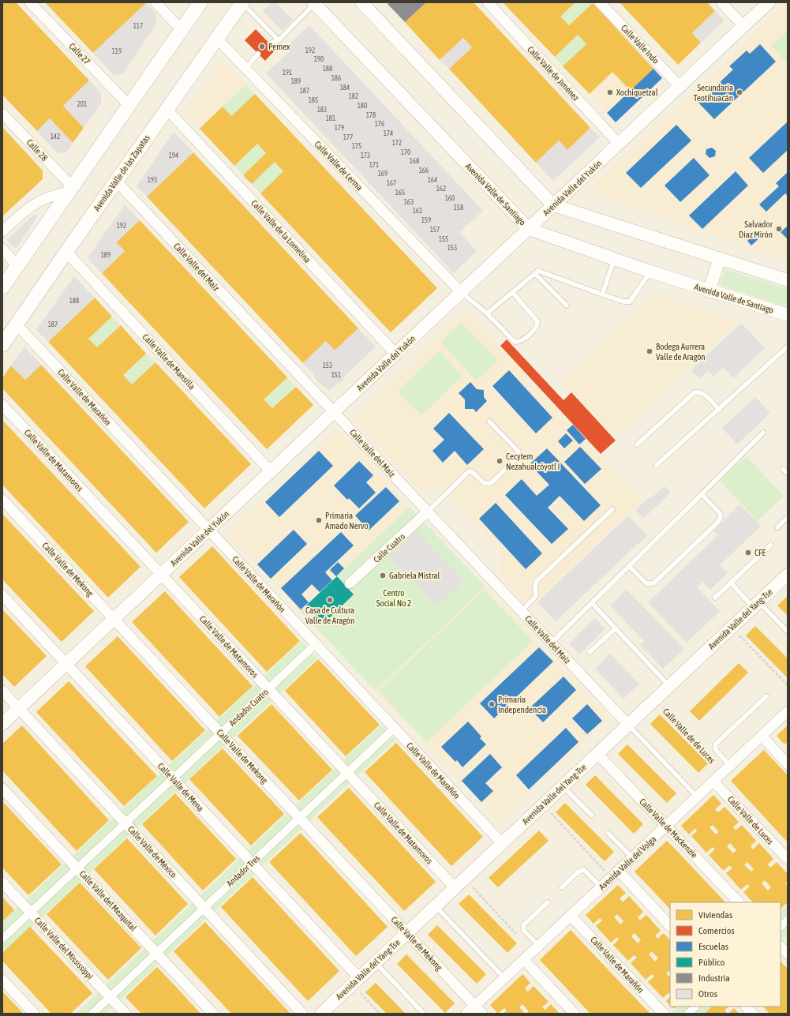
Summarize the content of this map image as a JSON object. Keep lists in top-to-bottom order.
{
  "streets": {
    "main road": ["Avenida Valle de las Zapatas"],
    "street": [
      "Calle Valle Indo",
      "Calle 27",
      "Calle Valle de Jiménez",
      "Calle 28",
      "Calle Valle de Lerma",
      "Avenida Valle del Yukón",
      "Avenida Valle de Santiago",
      "Calle Valle de la Lomelina",
      "Calle Valle del Maíz",
      "Calle Valle de Mansilla",
      "Calle Valle de Marañón",
      "Calle Valle de Matamoros",
      "Calle Cuatro",
      "Calle Valle de Mekong",
      "Avenida Valle del Yang-Tse",
      "Andador Cuatro",
      "Calle Valle de Mena",
      "Calle Valle de Luces",
      "Calle Valle de Mackenzie",
      "Calle Valle de México",
      "Avenida Valle del Volga",
      "Andador Tres",
      "Calle Valle del Mezquital",
      "Calle Valle del Mississippi"
    ],
    "path": ["Calle Valle de de Luces"]
  },
  "crossings": [
    ["Calle Valle Indo", "Avenida Valle del Yukón"],
    ["Calle Valle de Jiménez", "Avenida Valle del Yukón"],
    ["Calle Valle de Lerma", "Avenida Valle de las Zapatas"],
    ["Calle Valle de Lerma", "Avenida Valle del Yukón"],
    ["Avenida Valle de las Zapatas", "Calle Valle de la Lomelina"],
    ["Avenida Valle de las Zapatas", "Calle Valle del Maíz"],
    ["Avenida Valle de las Zapatas", "Calle Valle de Mansilla"],
    ["Avenida Valle de las Zapatas", "Calle Valle de Marañón"],
    ["Avenida Valle del Yukón", "Avenida Valle de Santiago"],
    ["Avenida Valle del Yukón", "Calle Valle de la Lomelina"],
    ["Avenida Valle del Yukón", "Calle Valle del Maíz"],
    ["Avenida Valle del Yukón", "Calle Valle de Mansilla"],
    ["Avenida Valle del Yukón", "Calle Valle de Marañón"],
    ["Avenida Valle del Yukón", "Calle Valle de Matamoros"],
    ["Avenida Valle del Yukón", "Calle Valle de Mekong"],
    ["Avenida Valle del Yukón", "Calle Valle de Mena"],
    ["Avenida Valle del Yukón", "Calle Valle de México"],
    ["Calle Valle del Maíz", "Calle Cuatro"],
    ["Calle Valle del Maíz", "Avenida Valle del Yang-Tse"],
    ["Calle Valle de Marañón", "Avenida Valle del Yang-Tse"],
    ["Calle Valle de Marañón", "Andador Cuatro"],
    ["Calle Valle de Marañón", "Avenida Valle del Volga"],
    ["Calle Valle de Marañón", "Andador Tres"],
    ["Calle Valle de Matamoros", "Avenida Valle del Yang-Tse"],
    ["Calle Valle de Matamoros", "Andador Cuatro"],
    ["Calle Valle de Matamoros", "Andador Tres"],
    ["Calle Valle de Mekong", "Avenida Valle del Yang-Tse"],
    ["Calle Valle de Mekong", "Andador Cuatro"],
    ["Calle Valle de Mekong", "Avenida Valle del Volga"],
    ["Calle Valle de Mekong", "Andador Tres"],
    ["Avenida Valle del Yang-Tse", "Calle Valle de de Luces"],
    ["Avenida Valle del Yang-Tse", "Calle Valle de Mena"],
    ["Avenida Valle del Yang-Tse", "Calle Valle de Mackenzie"],
    ["Andador Cuatro", "Calle Valle de Mena"],
    ["Andador Cuatro", "Calle Valle de México"],
    ["Andador Cuatro", "Calle Valle del Mezquital"],
    ["Andador Cuatro", "Calle Valle del Mississippi"],
    ["Calle Valle de de Luces", "Avenida Valle del Volga"],
    ["Calle Valle de Mena", "Andador Tres"],
    ["Calle Valle de Luces", "Avenida Valle del Volga"],
    ["Calle Valle de Mackenzie", "Avenida Valle del Volga"],
    ["Calle Valle de México", "Andador Tres"],
    ["Andador Tres", "Calle Valle del Mezquital"],
    ["Andador Tres", "Calle Valle del Mississippi"]
  ],
  "parks": ["Centro Social No 2"],
  "places": [
    "Pemex",
    "Xochiquetzal",
    "Secundaria Teotihuacán",
    "Salvador Díaz Mirón",
    "Bodega Aurrera Valle de Aragón",
    "Cecytem Nezahualcóyotl I",
    "Primaria Amado Nervo",
    "CFE",
    "Gabriela Mistral",
    "Casa de Cultura Valle de Aragón",
    "Primaria Independencia"
  ],
  "house_numbers": [
    "117",
    "192",
    "119",
    "190",
    "188",
    "191",
    "186",
    "189",
    "184",
    "187",
    "182",
    "185",
    "201",
    "180",
    "183",
    "178",
    "181",
    "176",
    "179",
    "174",
    "142",
    "177",
    "172",
    "175",
    "170",
    "194",
    "173",
    "168",
    "171",
    "166",
    "169",
    "193",
    "164",
    "167",
    "162",
    "165",
    "160",
    "163",
    "158",
    "161",
    "159",
    "192",
    "157",
    "155",
    "153",
    "189",
    "188",
    "187",
    "153",
    "151"
  ],
  "legend": [
    "Viviendas",
    "Comercios",
    "Escuelas",
    "Público",
    "Industria",
    "Otros"
  ]
}
